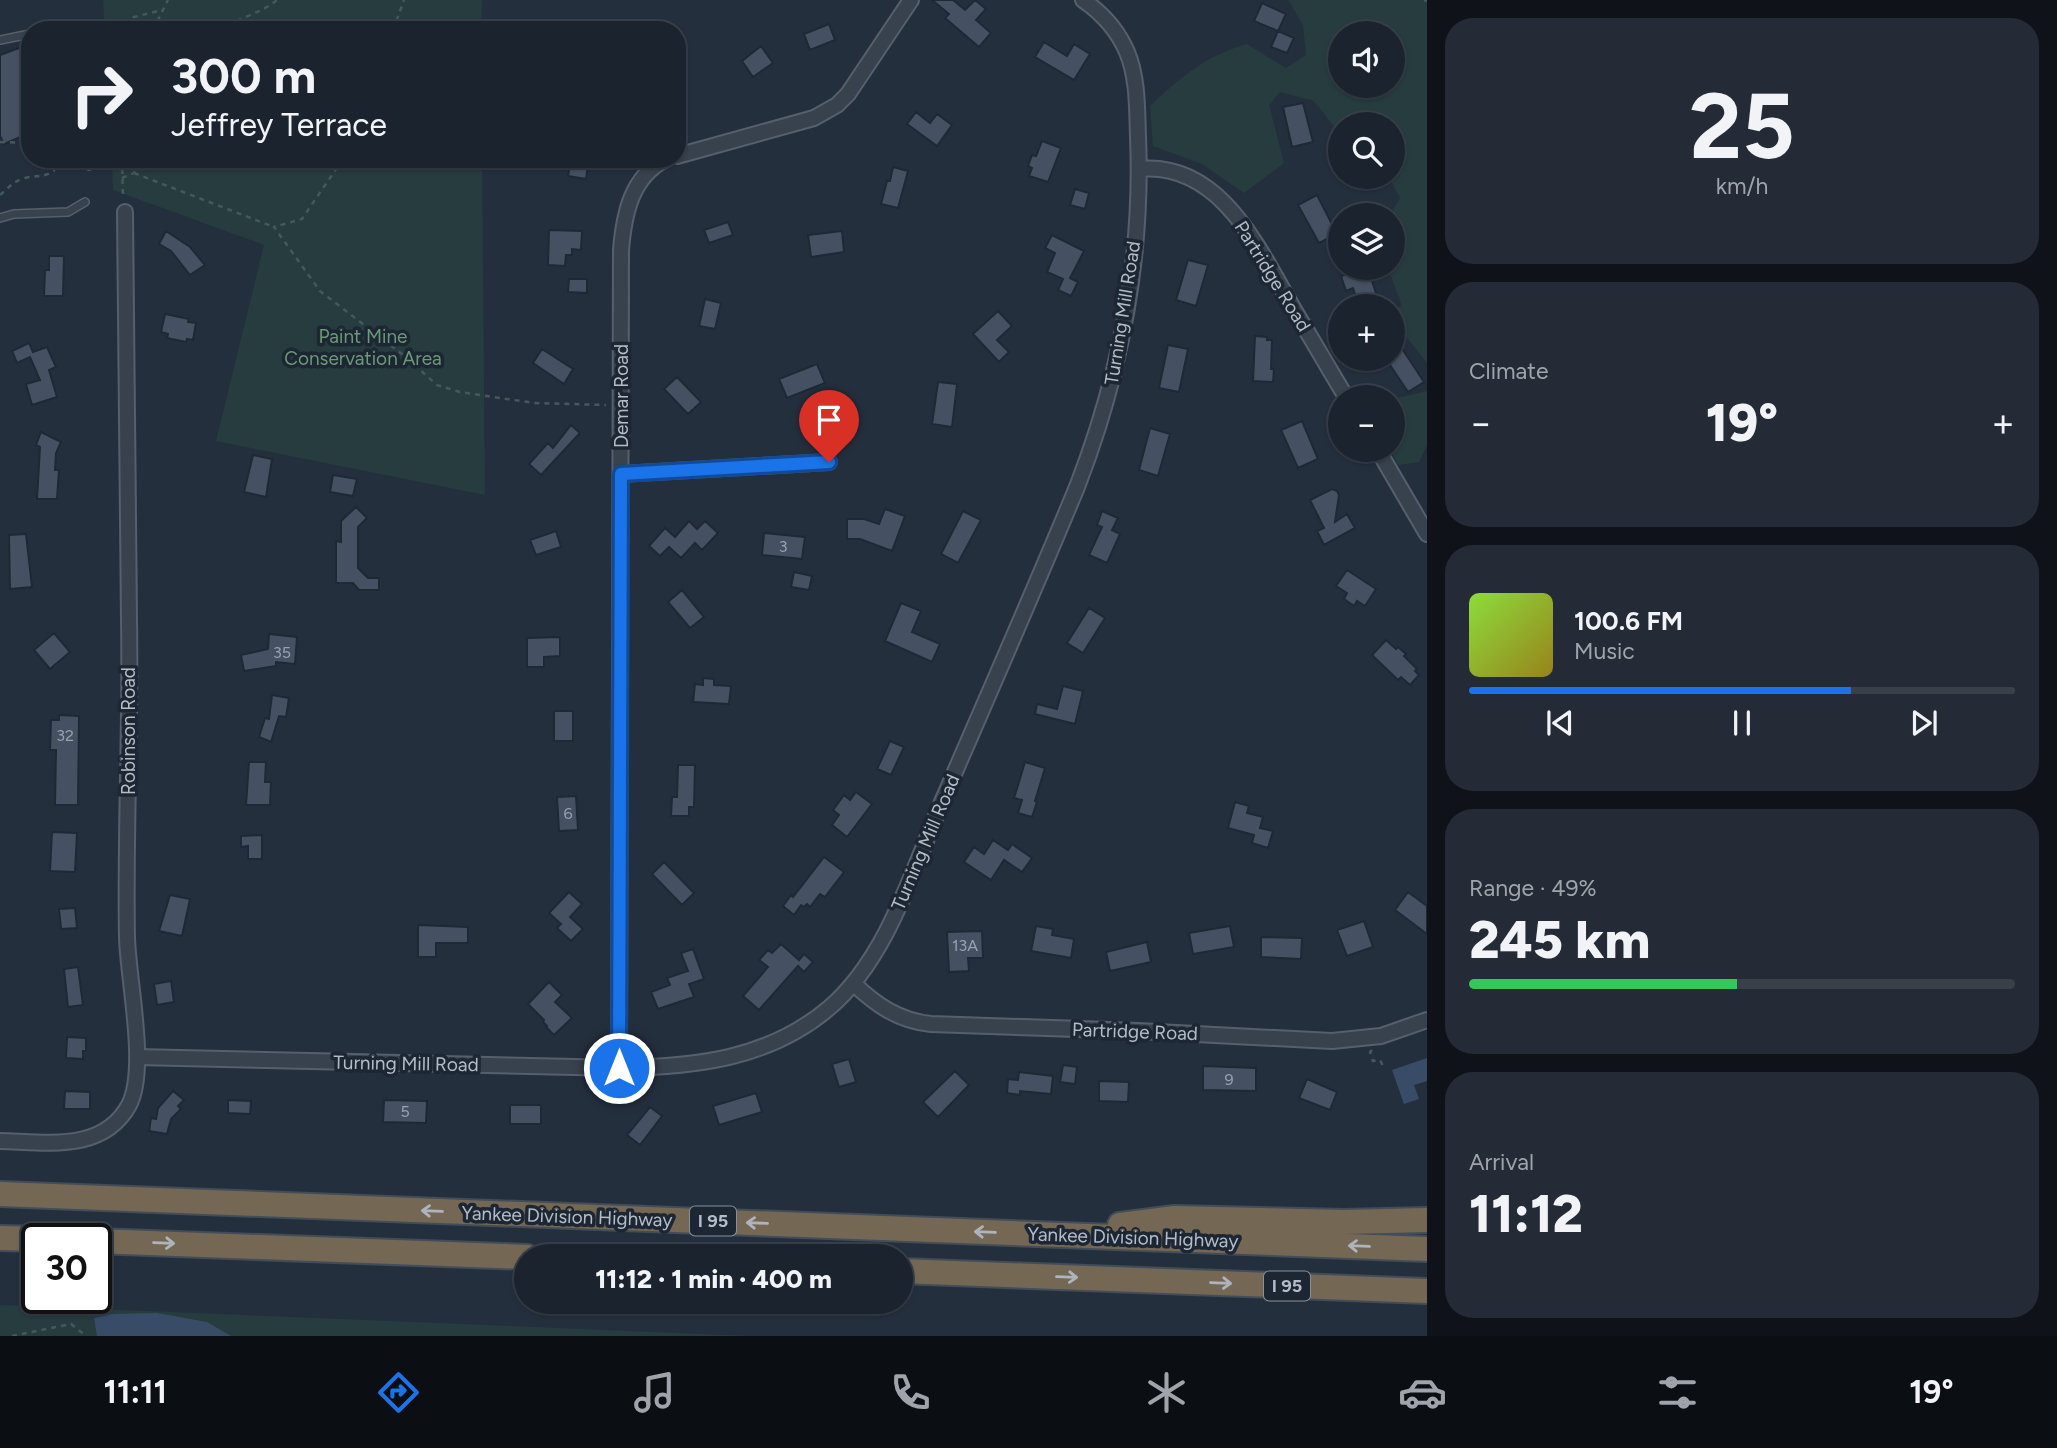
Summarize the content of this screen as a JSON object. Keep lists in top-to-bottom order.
{
  "streets": {
    "highway": ["Yankee Division Highway", "I 95"],
    "street": [
      "Partridge Road",
      "Turning Mill Road",
      "Demar Road",
      "Robinson Road"
    ]
  },
  "crossings": [
    ["Partridge Road", "Turning Mill Road"],
    ["Turning Mill Road", "Demar Road"],
    ["Turning Mill Road", "Robinson Road"]
  ],
  "parks": ["Paint Mine Conservation Area"],
  "house_numbers": [
    "3",
    "35",
    "32",
    "6",
    "13A",
    "9",
    "5"
  ],
  "page": {
    "tile": [
      ["25", "km/h"],
      "Climate",
      ["Range · 49%", "245 km"],
      ["Arrival", "11:12"]
    ],
    "map_buttons": ["+", "−"],
    "turn": ["300 m", "Jeffrey Terrace"],
    "heat": ["−", "19°", "+"],
    "song": ["100.6 FM", "Music"],
    "limit": "30",
    "trip": "11:12 · 1 min · 400 m",
    "tabs": ["11:11", "19°"]
  }
}
